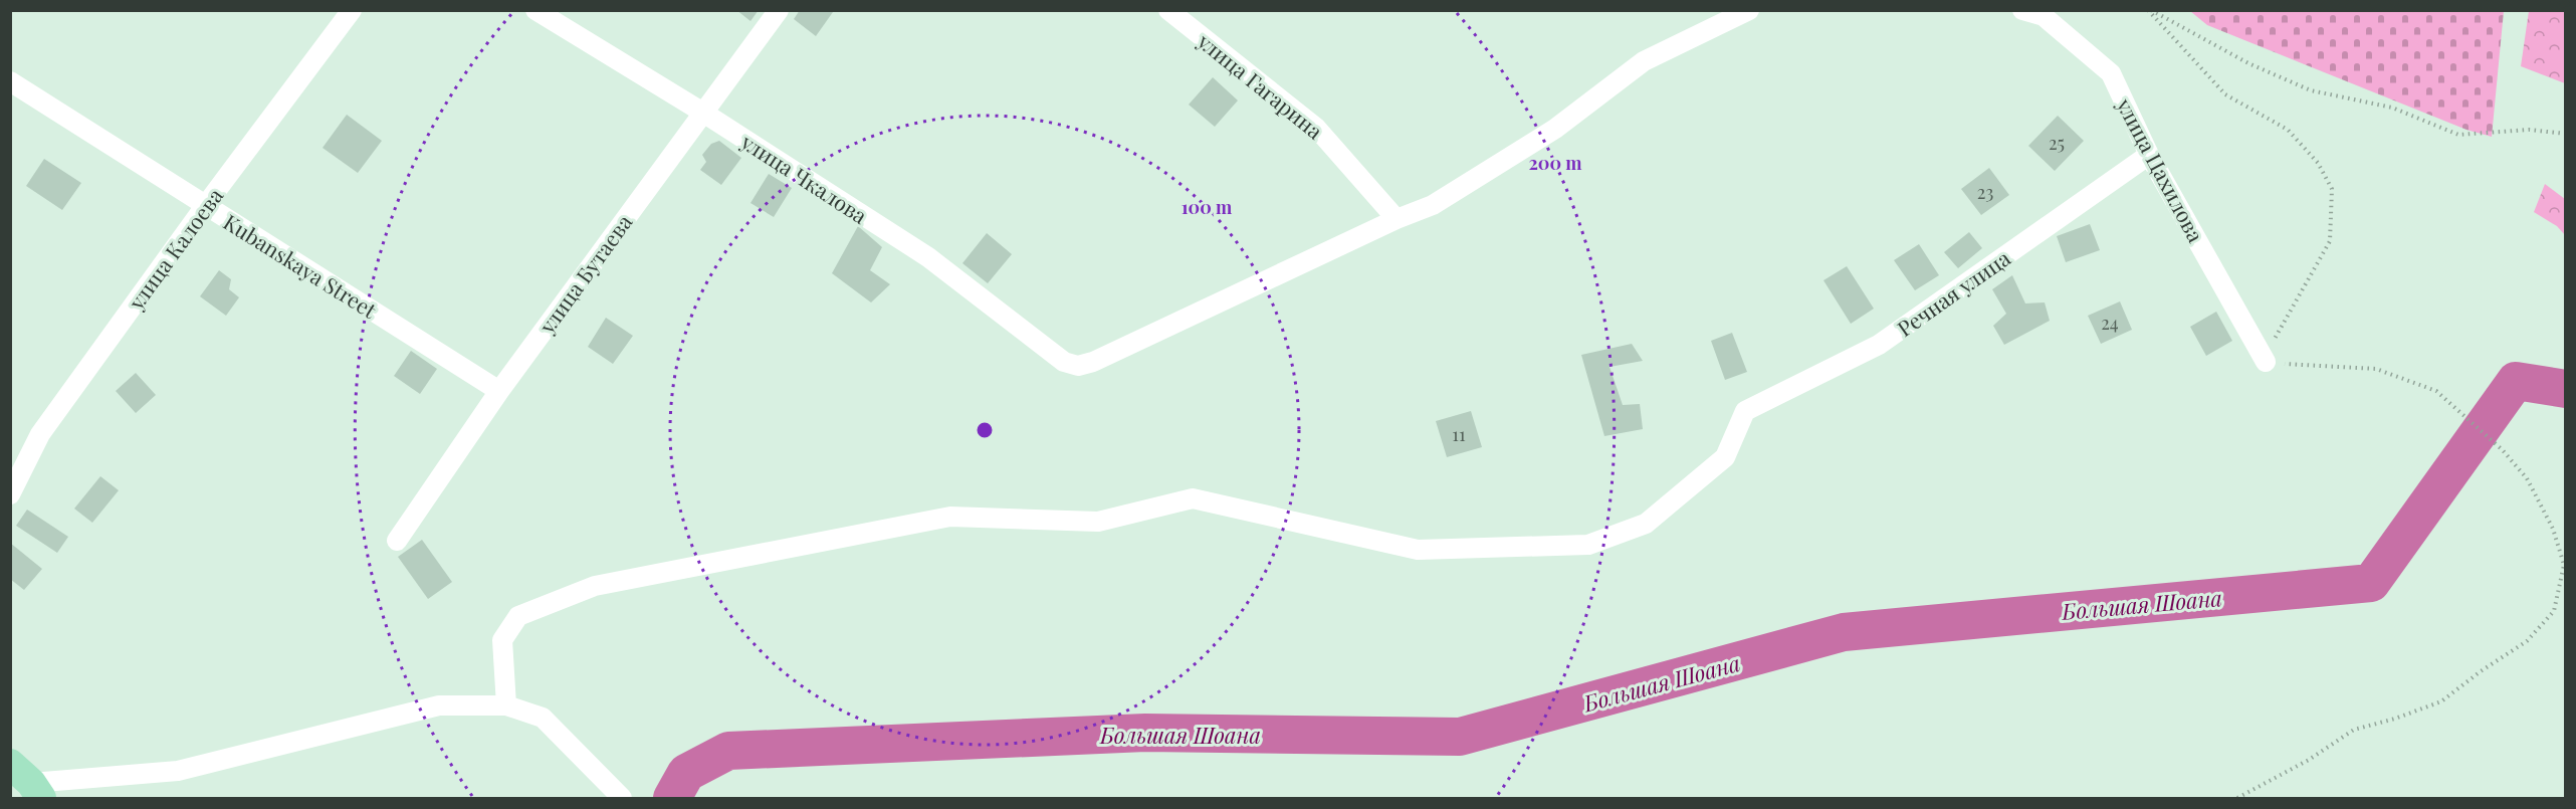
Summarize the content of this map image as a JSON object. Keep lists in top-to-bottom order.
{
  "streets": {
    "street": [
      "улица Гагарина",
      "улица Цахилова",
      "улица Чкалова",
      "улица Калоева",
      "Kubanskaya Street",
      "улица Бутаева",
      "Речная улица"
    ]
  },
  "crossings": [
    ["улица Гагарина", "улица Чкалова"],
    ["улица Цахилова", "Речная улица"],
    ["улица Чкалова", "улица Бутаева"],
    ["улица Калоева", "Kubanskaya Street"],
    ["Kubanskaya Street", "улица Бутаева"]
  ],
  "water": ["Большая Шоана"],
  "house_numbers": [
    "25",
    "23",
    "24",
    "11"
  ],
  "rings": ["200 m", "100 m"]
}
